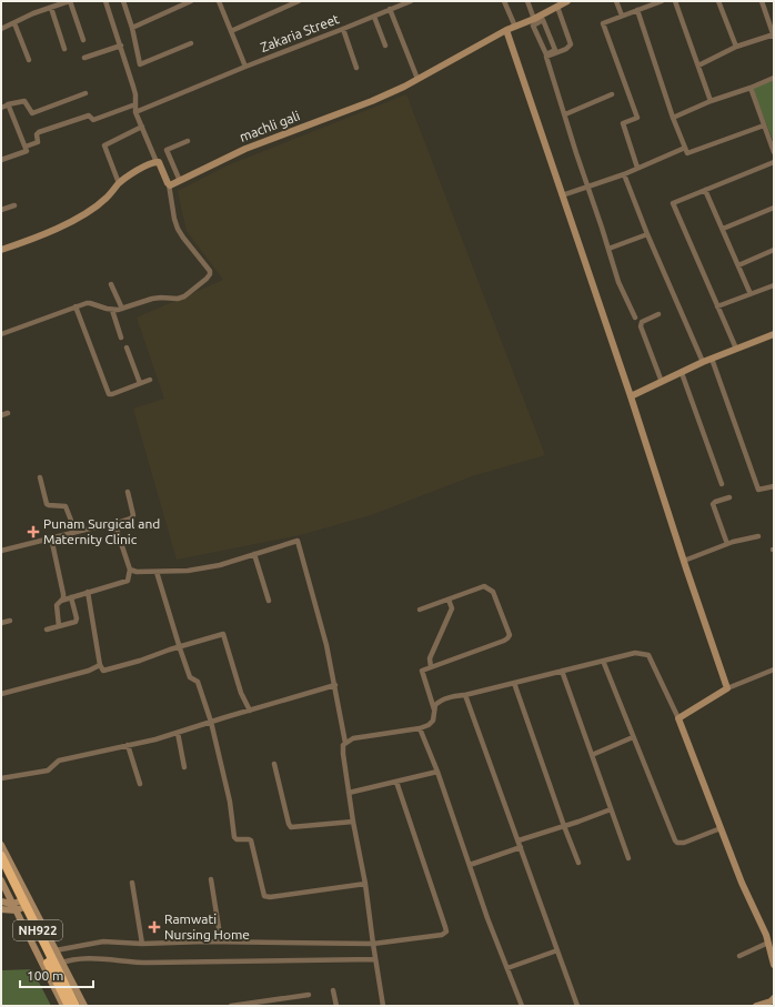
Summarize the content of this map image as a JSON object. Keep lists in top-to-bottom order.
{
  "streets": {
    "highway": ["NH922"],
    "street": ["Zakaria Street", "machli gali"]
  },
  "places": {
    "health": ["Punam Surgical and Maternity Clinic", "Ramwati Nursing Home"]
  },
  "scale_bar": "100 m"
}
